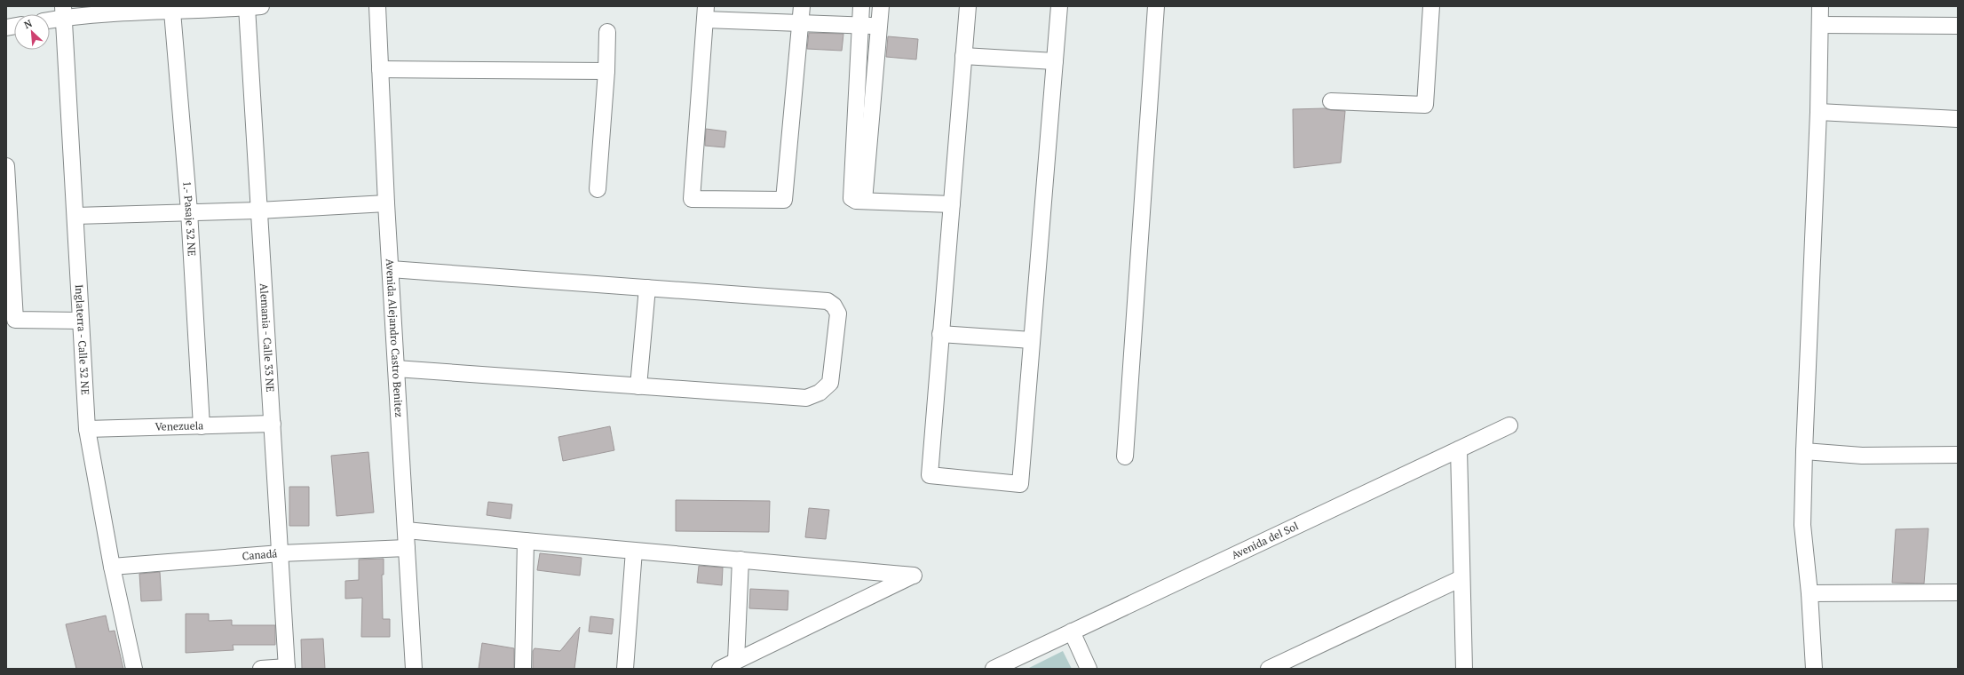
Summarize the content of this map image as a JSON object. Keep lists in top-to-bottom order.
{
  "streets": {
    "street": [
      "1.- Pasaje 32 NE",
      "Avenida Alejandro Castro Benitez",
      "Alemania - Calle 33 NE",
      "Inglaterra - Calle 32 NE",
      "Venezuela",
      "Avenida del Sol",
      "Canadá"
    ]
  },
  "crossings": [
    ["1.- Pasaje 32 NE", "Venezuela"],
    ["Avenida Alejandro Castro Benitez", "Canadá"],
    ["Alemania - Calle 33 NE", "Venezuela"],
    ["Alemania - Calle 33 NE", "Canadá"],
    ["Inglaterra - Calle 32 NE", "Venezuela"],
    ["Inglaterra - Calle 32 NE", "Canadá"]
  ],
  "north": "top left"
}
